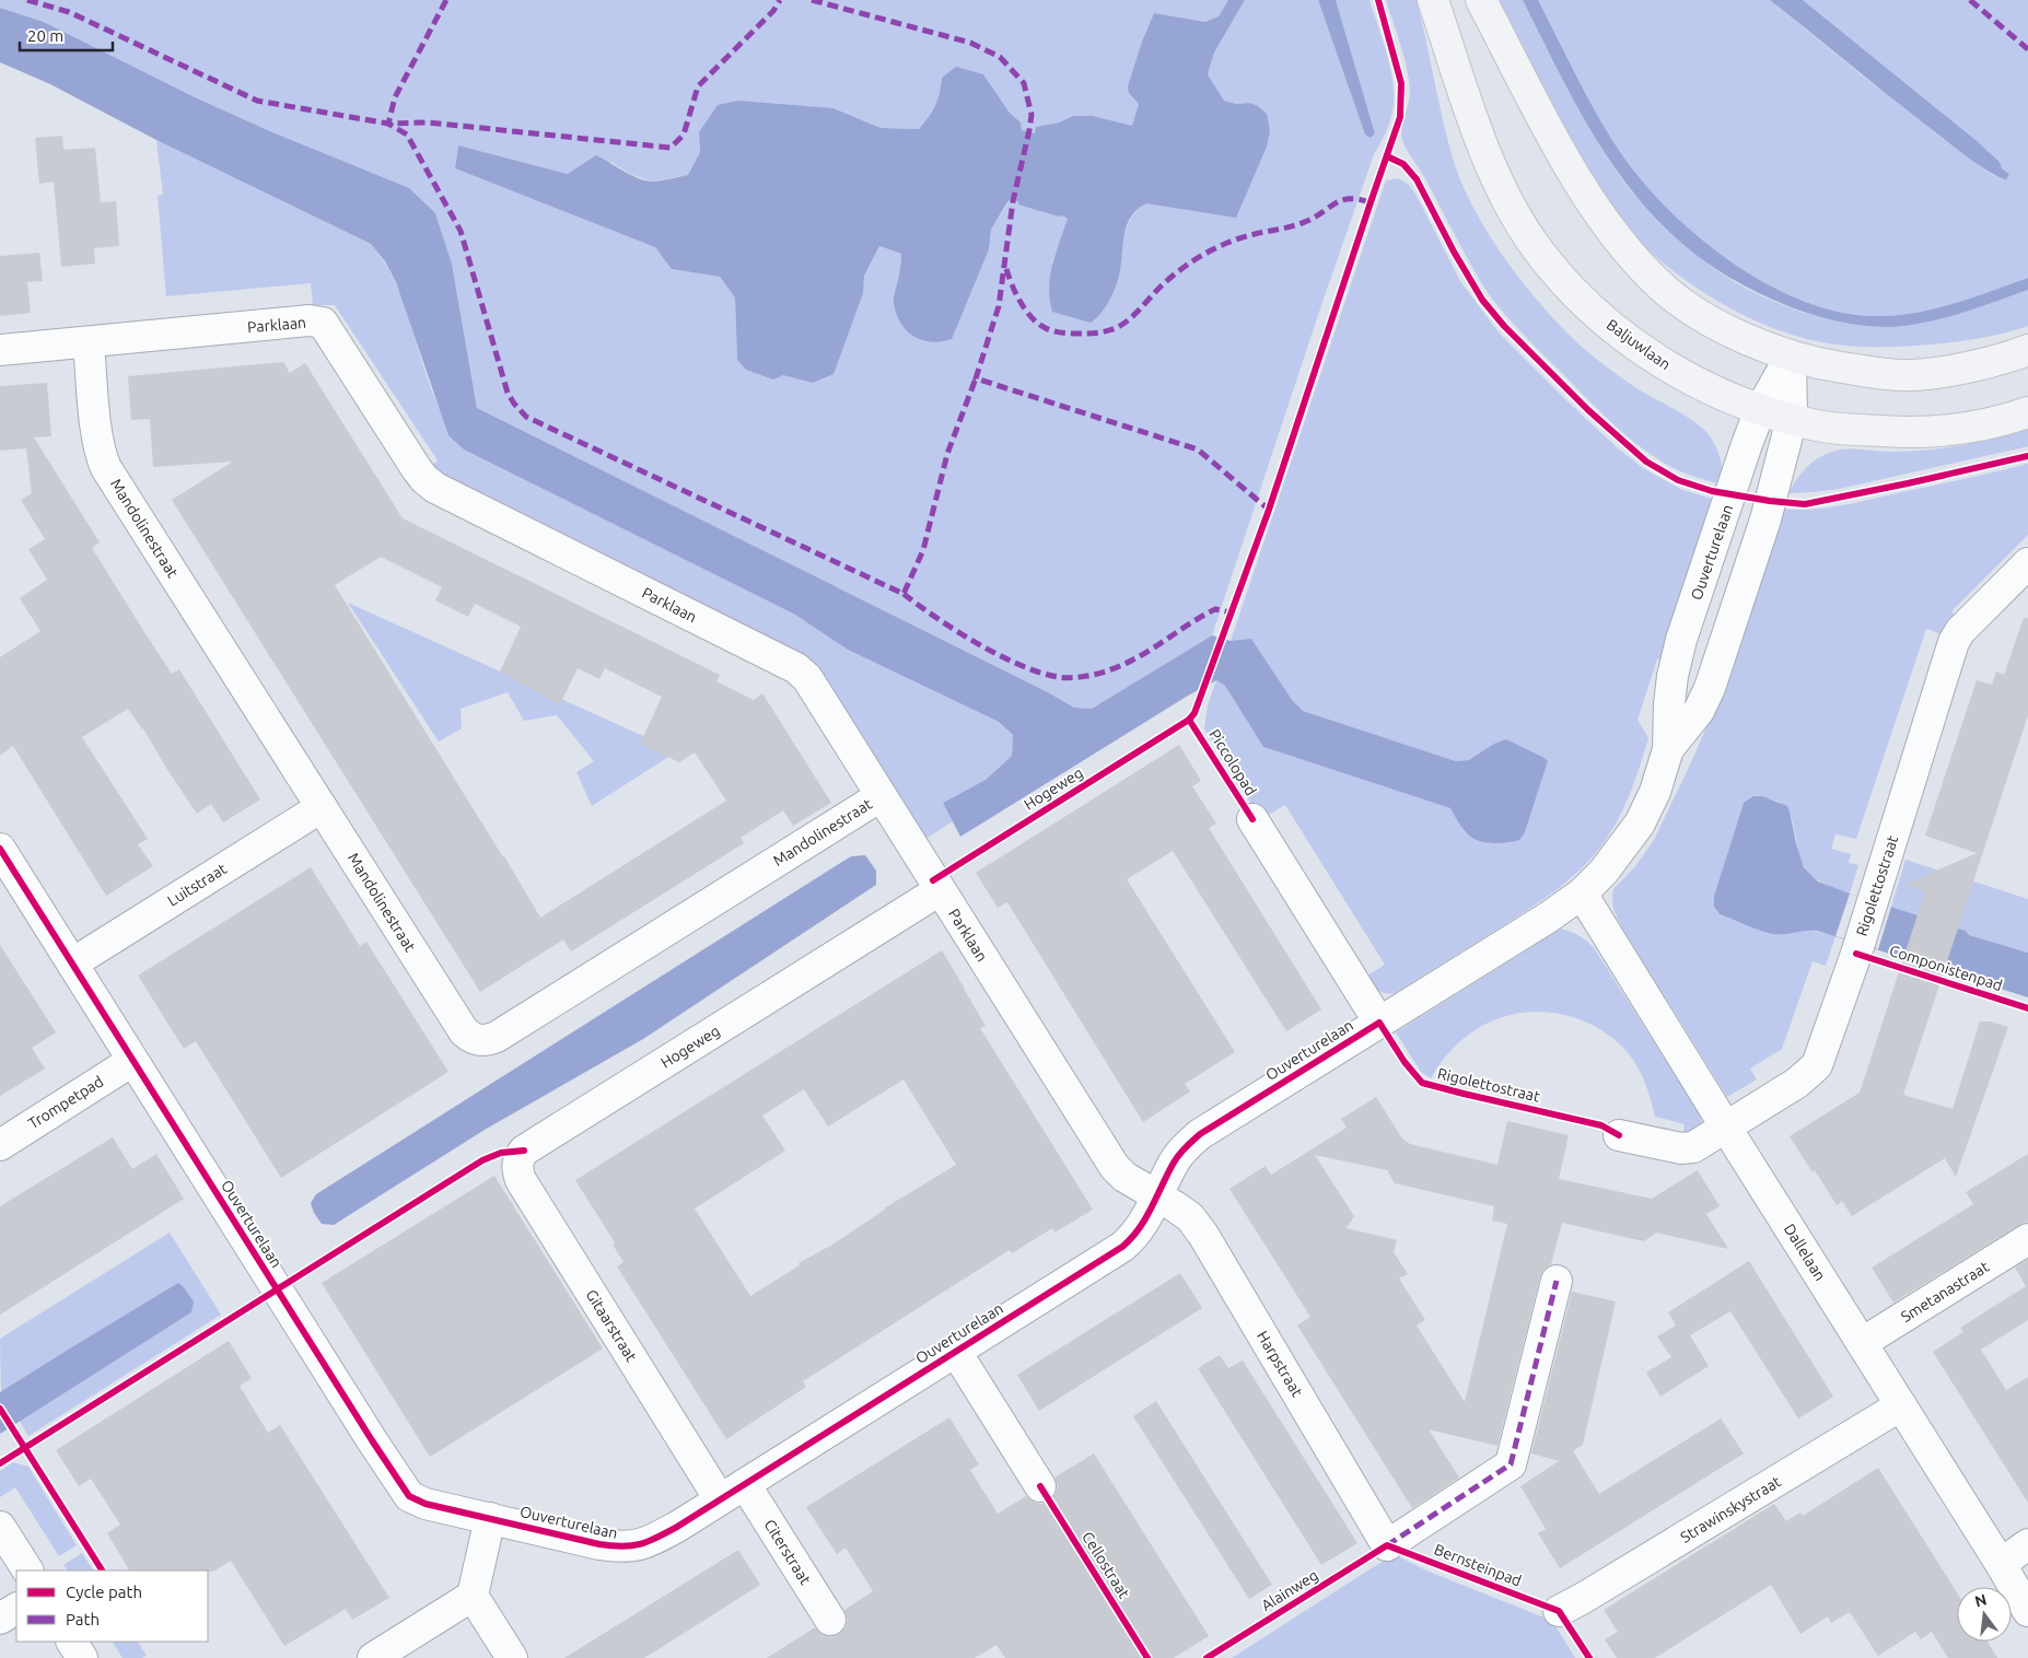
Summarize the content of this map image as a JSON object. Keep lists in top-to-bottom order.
{
  "streets": {
    "main road": ["Baljuwlaan"],
    "street": [
      "Parklaan",
      "Mandolinestraat",
      "Ouverturelaan",
      "Piccolopad",
      "Hogeweg",
      "Luitstraat",
      "Rigolettostraat",
      "Trompetpad",
      "Dallelaan",
      "Smetanastraat",
      "Gitaarstraat",
      "Harpstraat",
      "Strawinskystraat",
      "Citerstraat"
    ],
    "cycle path": ["Componistenpad", "Cellostraat", "Bernsteinpad"]
  },
  "crossings": [
    ["Parklaan", "Mandolinestraat"],
    ["Parklaan", "Ouverturelaan"],
    ["Parklaan", "Hogeweg"],
    ["Parklaan", "Harpstraat"],
    ["Baljuwlaan", "Ouverturelaan"],
    ["Mandolinestraat", "Luitstraat"],
    ["Ouverturelaan", "Piccolopad"],
    ["Ouverturelaan", "Luitstraat"],
    ["Ouverturelaan", "Trompetpad"],
    ["Ouverturelaan", "Dallelaan"],
    ["Ouverturelaan", "Gitaarstraat"],
    ["Ouverturelaan", "Harpstraat"],
    ["Ouverturelaan", "Citerstraat"],
    ["Hogeweg", "Gitaarstraat"],
    ["Rigolettostraat", "Dallelaan"],
    ["Dallelaan", "Smetanastraat"],
    ["Dallelaan", "Strawinskystraat"],
    ["Gitaarstraat", "Citerstraat"]
  ],
  "legend": ["Cycle path", "Path"],
  "scale_bar": "20 m",
  "north": "top"
}
